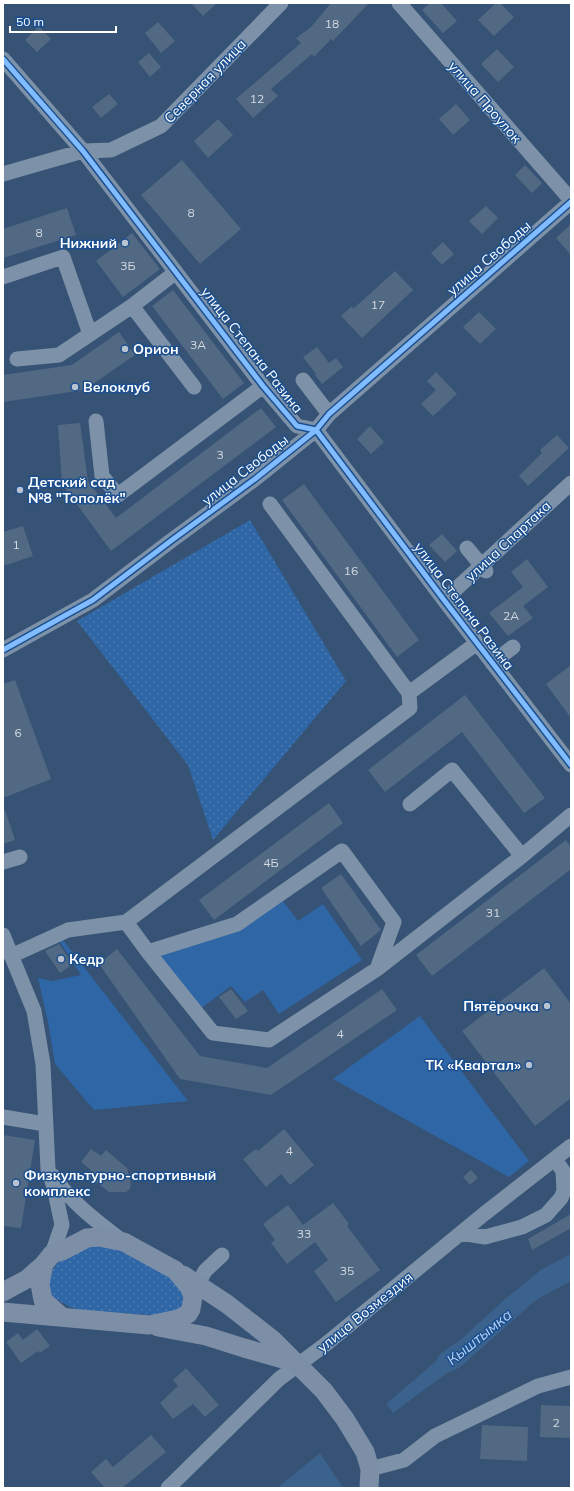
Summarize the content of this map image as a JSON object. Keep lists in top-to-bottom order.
{
  "streets": {
    "street": [
      "Северная улица",
      "улица Проулок",
      "улица Свободы",
      "улица Степана Разина",
      "улица Спартака",
      "улица Возмездия"
    ]
  },
  "crossings": [
    ["Северная улица", "улица Степана Разина"],
    ["улица Проулок", "улица Свободы"],
    ["улица Свободы", "улица Степана Разина"],
    ["улица Степана Разина", "улица Спартака"]
  ],
  "water": ["Кыштымка"],
  "places": [
    "Нижний",
    "Орион",
    "Велоклуб",
    "Детский сад №8 \"Тополёк\"",
    "Кедр",
    "Пятёрочка",
    "ТК «Квартал»",
    "Физкультурно-спортивный комплекс"
  ],
  "house_numbers": [
    "18",
    "12",
    "8",
    "8",
    "3Б",
    "17",
    "3А",
    "3",
    "1",
    "16",
    "2А",
    "6",
    "4Б",
    "31",
    "4",
    "4",
    "33",
    "35",
    "2"
  ],
  "scale_bar": "50 m"
}
